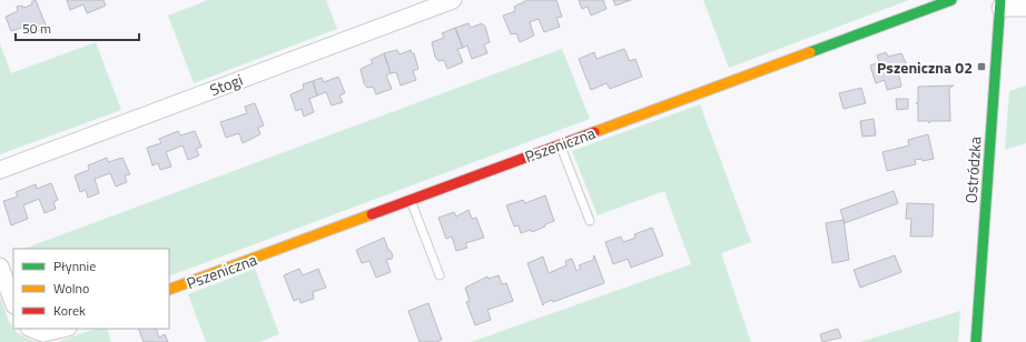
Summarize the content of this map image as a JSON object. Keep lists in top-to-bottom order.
{
  "streets": {
    "street": ["Stogi", "Pszeniczna", "Ostródzka"]
  },
  "places": {
    "transit": ["Pszeniczna 02"]
  },
  "legend": ["Płynnie", "Wolno", "Korek"],
  "scale_bar": "50 m"
}
